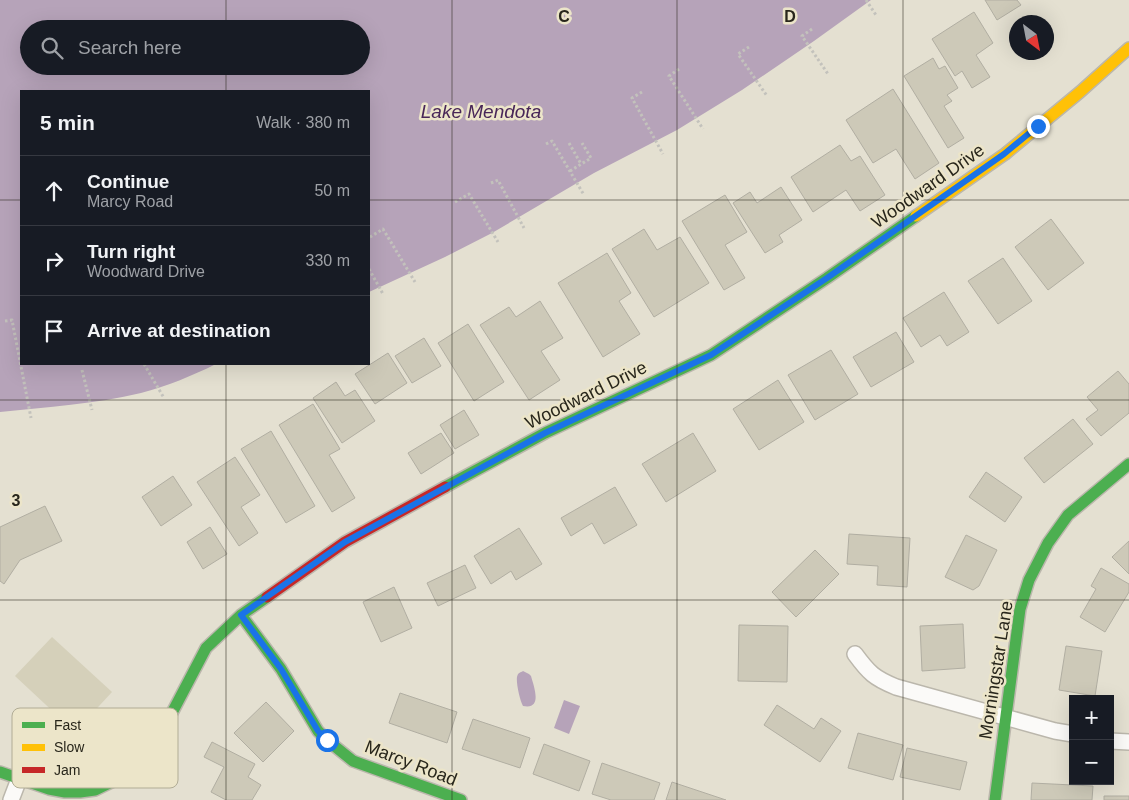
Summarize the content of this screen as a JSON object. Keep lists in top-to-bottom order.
{
  "streets": {
    "street": ["Woodward Drive", "Morningstar Lane", "Marcy Road"]
  },
  "crossings": [
    ["Woodward Drive", "Marcy Road"]
  ],
  "water": ["Lake Mendota"],
  "legend": ["Fast", "Slow", "Jam"],
  "north": "bottom right",
  "page": {
    "search": "Search here",
    "heading": ["5 min", "Walk · 380 m"],
    "list": [
      ["Continue", "Marcy Road", "50 m"],
      ["Turn right", "Woodward Drive", "330 m"],
      "Arrive at destination"
    ],
    "map_buttons": ["+", "−"]
  },
  "grid": {
    "columns": ["C", "D"],
    "rows": ["3"]
  }
}
